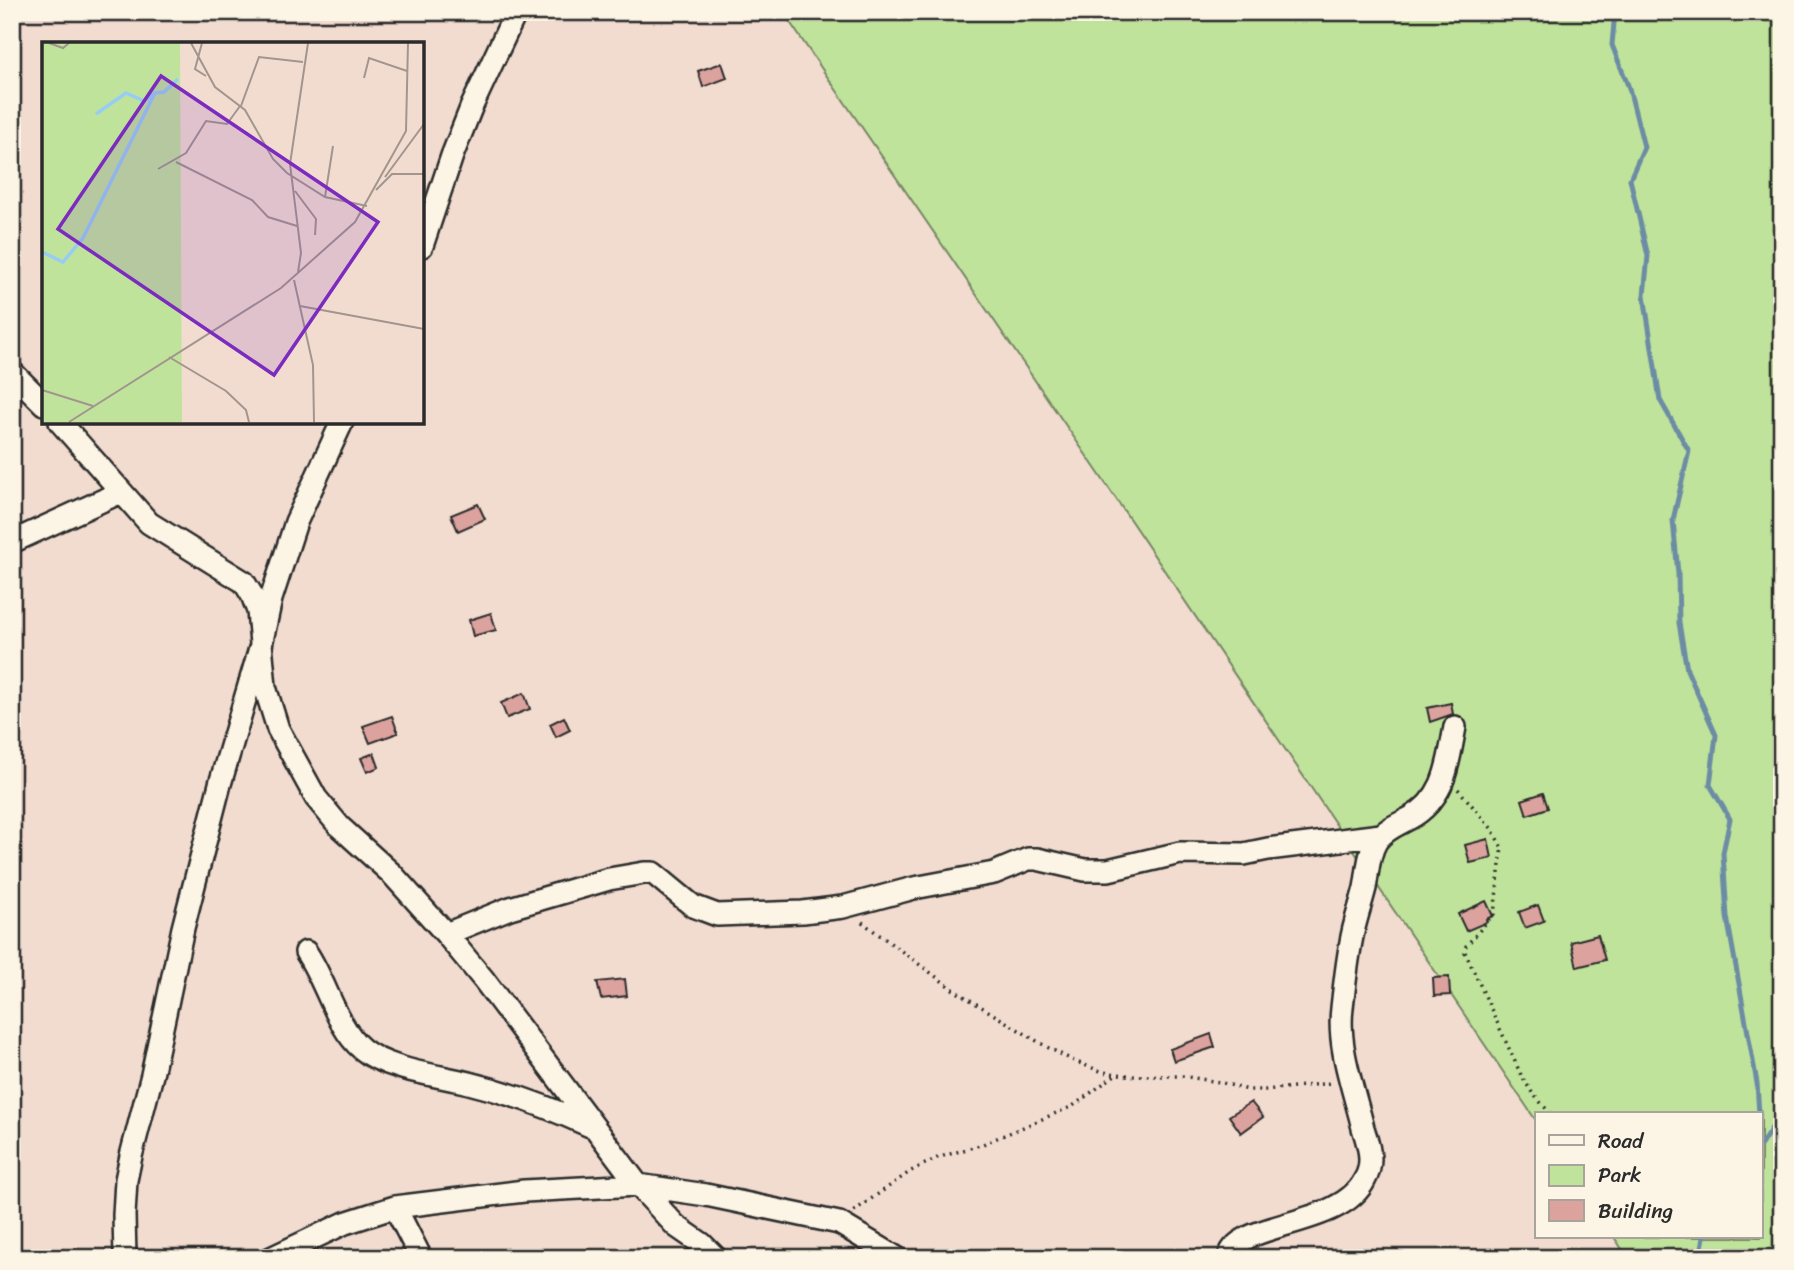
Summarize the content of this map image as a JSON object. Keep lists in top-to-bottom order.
{
  "legend": ["Road", "Park", "Building"]
}
